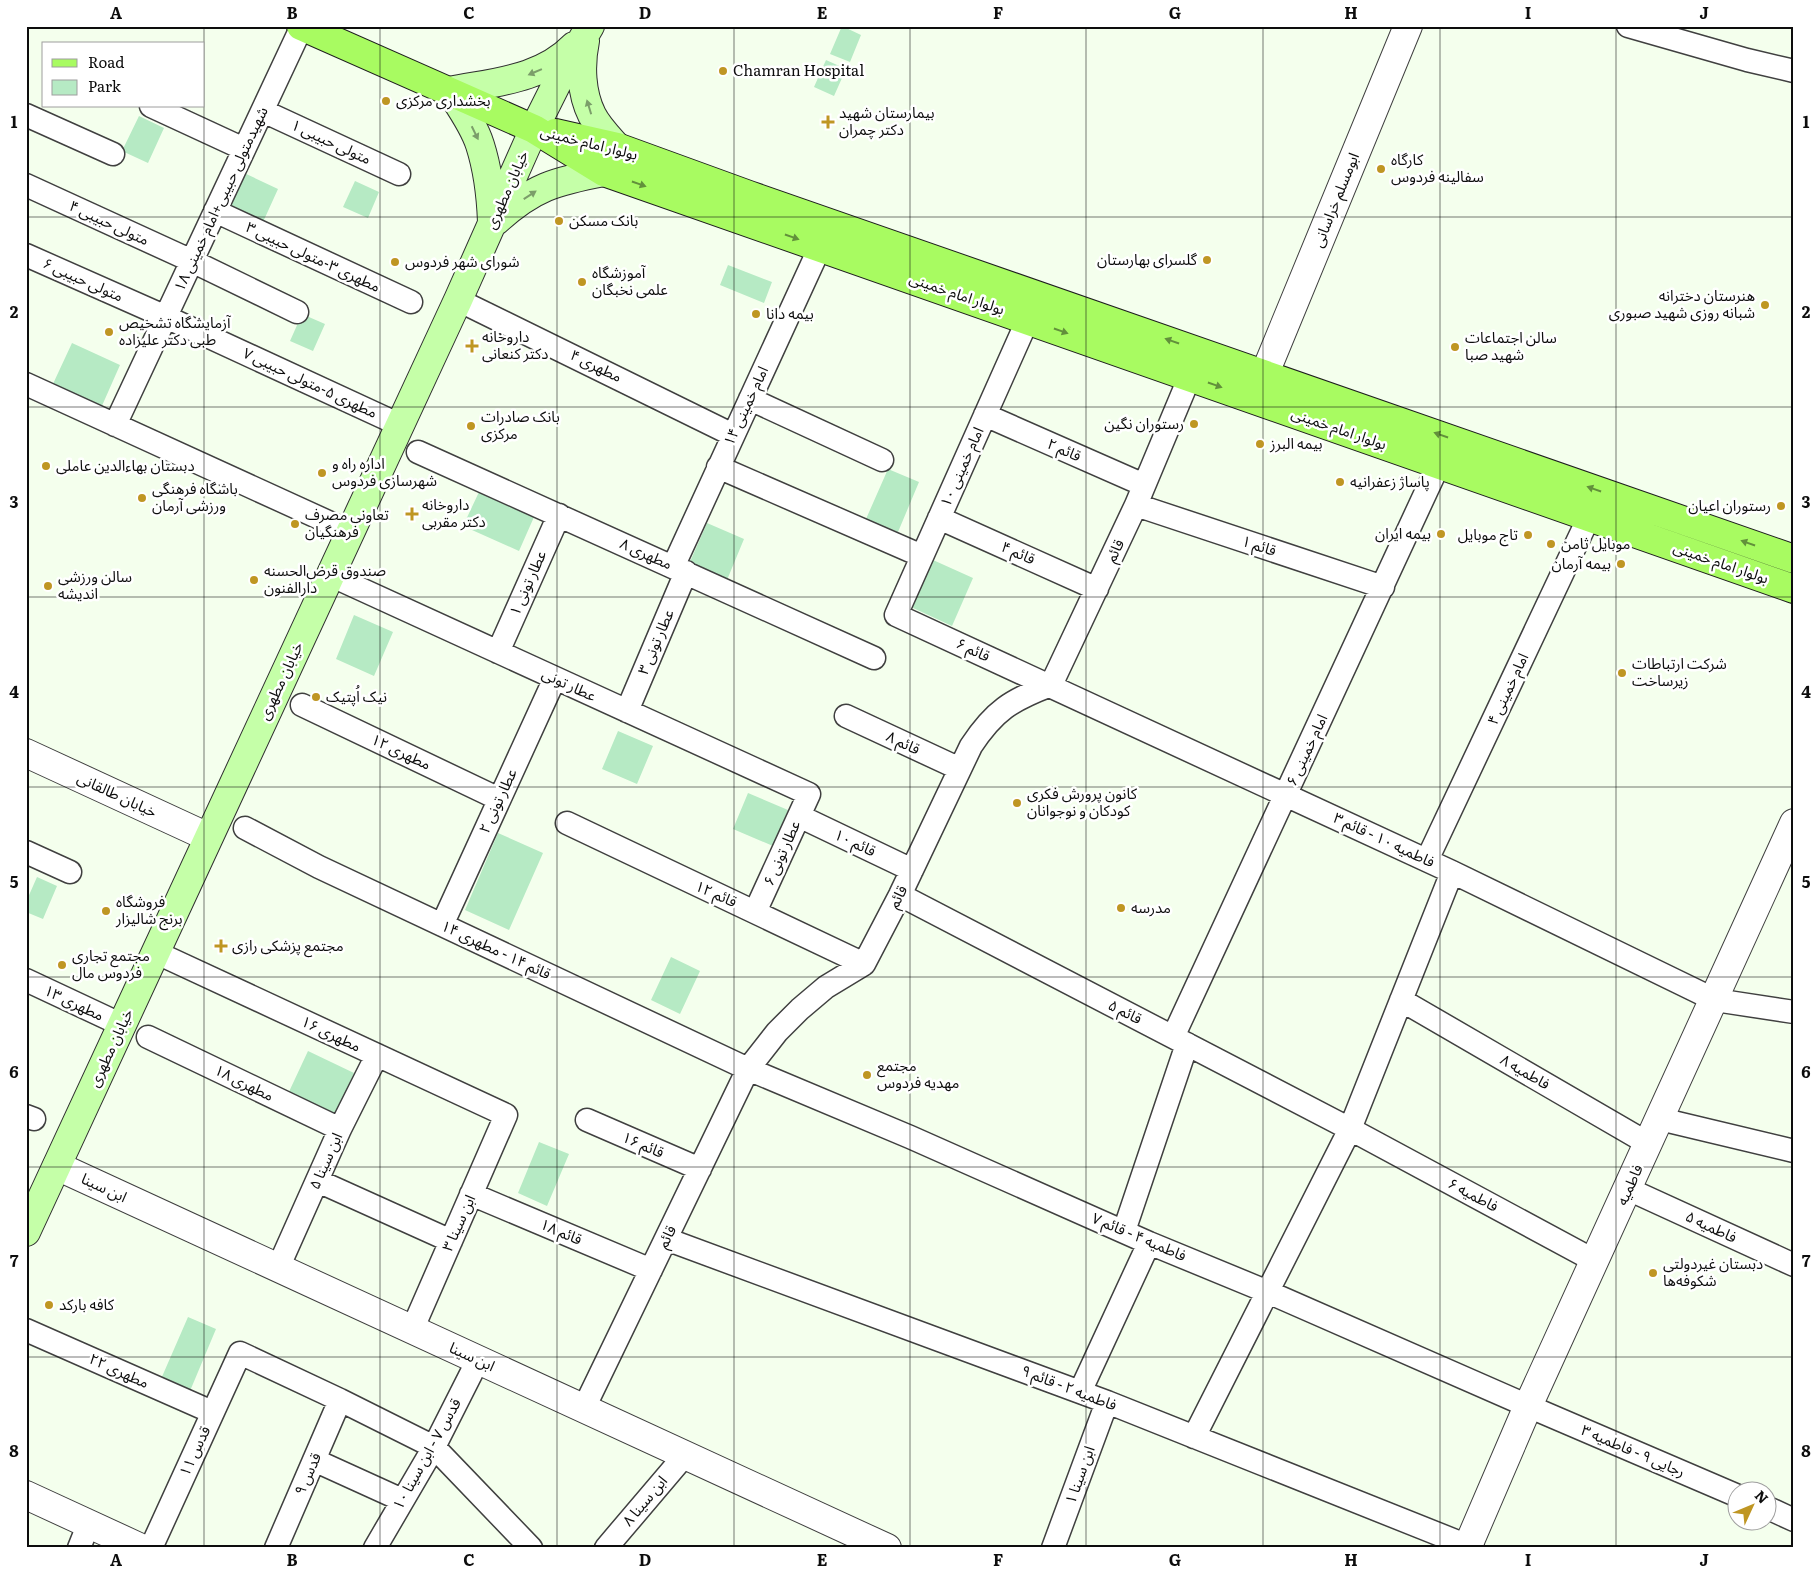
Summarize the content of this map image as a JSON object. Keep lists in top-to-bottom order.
{
  "streets": {
    "main road": ["بولوار امام خمینی", "خیابان مطهری"],
    "street": [
      "متولی حبیبی ۱",
      "شهیدمتولی حبیبی+امام خمینی ۱۸",
      "ابومسلم خراسانی",
      "متولی حبیبی ۴",
      "مطهری ۳-متولی حبیبی ۳",
      "متولی حبیبی ۶",
      "مطهری ۴",
      "مطهری ۵-متولی حبیبی ۷",
      "امام خمینی ۱۴",
      "قائم ۲",
      "امام خمینی ۱۰",
      "قائم ۱",
      "قائم",
      "قائم ۴",
      "مطهری ۸",
      "عطار تونی ۱",
      "عطار تونی ۳",
      "قائم ۶",
      "عطار تونی",
      "امام خمینی ۴",
      "قائم ۸",
      "امام خمینی ۶",
      "مطهری ۱۲",
      "خیابان طالقانی",
      "عطار تونی ۲",
      "فاطمیه ۱۰ - قائم ۳",
      "قائم ۱۰",
      "عطار تونی ۶",
      "قائم ۱۲",
      "قائم ۱۴ - مطهری ۱۴",
      "مطهری ۱۳",
      "قائم ۵",
      "مطهری ۱۶",
      "فاطمیه ۸",
      "مطهری ۱۸",
      "قائم ۱۶",
      "ابن سینا ۵",
      "فاطمیه",
      "ابن سینا",
      "فاطمیه ۶",
      "ابن سینا ۳",
      "فاطمیه ۵",
      "قائم ۱۸",
      "فاطمیه ۴ - قائم ۷",
      "مطهری ۲۲",
      "فاطمیه ۲ - قائم ۹",
      "قدس ۱۱",
      "رجایی ۹ - فاطمیه ۳",
      "قدس ۷ - ابن سینا ۱۰",
      "قدس ۹",
      "ابن سینا ۱",
      "ابن سینا ۸"
    ]
  },
  "crossings": [
    ["متولی حبیبی ۱", "شهیدمتولی حبیبی+امام خمینی ۱۸"],
    ["بولوار امام خمینی", "خیابان مطهری"],
    ["بولوار امام خمینی", "ابومسلم خراسانی"],
    ["بولوار امام خمینی", "امام خمینی ۱۴"],
    ["بولوار امام خمینی", "امام خمینی ۱۰"],
    ["بولوار امام خمینی", "قائم"],
    ["بولوار امام خمینی", "امام خمینی ۴"],
    ["بولوار امام خمینی", "امام خمینی ۶"],
    ["خیابان مطهری", "مطهری ۴"],
    ["خیابان مطهری", "مطهری ۵-متولی حبیبی ۷"],
    ["خیابان مطهری", "عطار تونی"],
    ["خیابان مطهری", "خیابان طالقانی"],
    ["خیابان مطهری", "مطهری ۱۳"],
    ["خیابان مطهری", "مطهری ۱۶"],
    ["خیابان مطهری", "ابن سینا"],
    ["شهیدمتولی حبیبی+امام خمینی ۱۸", "متولی حبیبی ۴"],
    ["شهیدمتولی حبیبی+امام خمینی ۱۸", "مطهری ۳-متولی حبیبی ۳"],
    ["شهیدمتولی حبیبی+امام خمینی ۱۸", "متولی حبیبی ۶"],
    ["شهیدمتولی حبیبی+امام خمینی ۱۸", "مطهری ۵-متولی حبیبی ۷"],
    ["متولی حبیبی ۶", "مطهری ۵-متولی حبیبی ۷"],
    ["مطهری ۴", "امام خمینی ۱۴"],
    ["امام خمینی ۱۴", "مطهری ۸"],
    ["امام خمینی ۱۴", "عطار تونی ۳"],
    ["قائم ۲", "امام خمینی ۱۰"],
    ["قائم ۲", "قائم ۱"],
    ["قائم ۲", "قائم"],
    ["امام خمینی ۱۰", "قائم ۴"],
    ["امام خمینی ۱۰", "قائم ۶"],
    ["قائم ۱", "قائم"],
    ["قائم ۱", "امام خمینی ۶"],
    ["قائم", "قائم ۴"],
    ["قائم", "قائم ۶"],
    ["قائم", "قائم ۸"],
    ["قائم", "فاطمیه ۱۰ - قائم ۳"],
    ["قائم", "قائم ۱۰"],
    ["قائم", "قائم ۱۲"],
    ["قائم", "قائم ۱۴ - مطهری ۱۴"],
    ["قائم", "قائم ۵"],
    ["قائم", "قائم ۱۶"],
    ["قائم", "ابن سینا"],
    ["قائم", "قائم ۱۸"],
    ["قائم", "فاطمیه ۴ - قائم ۷"],
    ["قائم", "فاطمیه ۲ - قائم ۹"],
    ["مطهری ۸", "عطار تونی ۱"],
    ["مطهری ۸", "عطار تونی ۳"],
    ["عطار تونی ۱", "عطار تونی"],
    ["عطار تونی ۳", "عطار تونی"],
    ["قائم ۶", "فاطمیه ۱۰ - قائم ۳"],
    ["عطار تونی", "عطار تونی ۲"],
    ["عطار تونی", "عطار تونی ۶"],
    ["امام خمینی ۴", "فاطمیه ۱۰ - قائم ۳"],
    ["امام خمینی ۶", "فاطمیه ۱۰ - قائم ۳"],
    ["امام خمینی ۶", "قائم ۵"],
    ["امام خمینی ۶", "فاطمیه ۴ - قائم ۷"],
    ["مطهری ۱۲", "عطار تونی ۲"],
    ["عطار تونی ۲", "قائم ۱۴ - مطهری ۱۴"],
    ["فاطمیه ۱۰ - قائم ۳", "فاطمیه"],
    ["قائم ۱۰", "عطار تونی ۶"],
    ["عطار تونی ۶", "قائم ۱۲"],
    ["قائم ۱۴ - مطهری ۱۴", "فاطمیه ۴ - قائم ۷"],
    ["قائم ۵", "فاطمیه ۶"],
    ["مطهری ۱۶", "ابن سینا ۵"],
    ["مطهری ۱۶", "ابن سینا ۳"],
    ["فاطمیه ۸", "فاطمیه"],
    ["مطهری ۱۸", "ابن سینا ۵"],
    ["ابن سینا ۵", "ابن سینا"],
    ["فاطمیه", "فاطمیه ۶"],
    ["فاطمیه", "فاطمیه ۵"],
    ["فاطمیه", "فاطمیه ۴ - قائم ۷"],
    ["فاطمیه", "فاطمیه ۲ - قائم ۹"],
    ["فاطمیه", "رجایی ۹ - فاطمیه ۳"],
    ["ابن سینا", "ابن سینا ۳"],
    ["ابن سینا", "قدس ۷ - ابن سینا ۱۰"],
    ["ابن سینا", "ابن سینا ۸"],
    ["ابن سینا ۳", "قائم ۱۸"],
    ["فاطمیه ۴ - قائم ۷", "رجایی ۹ - فاطمیه ۳"],
    ["مطهری ۲۲", "قدس ۱۱"],
    ["فاطمیه ۲ - قائم ۹", "ابن سینا ۱"],
    ["قدس ۱۱", "قدس ۹"]
  ],
  "places": {
    "other": [
      "Chamran Hospital",
      "بخشداری مرکزی",
      "کارگاه سفالینه فردوس",
      "بانک مسکن",
      "گلسرای بهارستان",
      "شورای شهر فردوس",
      "آموزشگاه علمی نخبگان",
      "هنرستان دخترانه شبانه روزی شهید صبوری",
      "بیمه دانا",
      "آزمایشگاه تشخیص طبی دکتر علیزاده",
      "سالن اجتماعات شهید صبا",
      "رستوران نگین",
      "بانک صادرات مرکزی",
      "بیمه البرز",
      "دبستان بهاءالدین عاملی",
      "اداره راه و شهرسازی فردوس",
      "پاساژ زعفرانیه",
      "باشگاه فرهنگی ورزشی آرمان",
      "رستوران اعیان",
      "تعاونی مصرف فرهنگیان",
      "بیمه ایران",
      "تاج موبایل",
      "موبایل ثامن",
      "بیمه آرمان",
      "صندوق قرض‌الحسنه دارالفنون",
      "سالن ورزشی اندیشه",
      "شرکت ارتباطات زیرساخت",
      "نیک اُپتیک",
      "کانون پرورش فکری کودکان و نوجوانان",
      "مدرسه",
      "فروشگاه برنج شالیزار",
      "مجتمع تجاری فردوس مال",
      "مجتمع مهدیه فردوس",
      "دبستان غیردولتی شکوفه‌ها",
      "کافه بارکد"
    ],
    "health": [
      "بیمارستان شهید دکتر چمران",
      "داروخانه دکتر کنعانی",
      "داروخانه دکتر مقربی",
      "مجتمع پزشکی رازی"
    ]
  },
  "legend": ["Road", "Park"],
  "north": "top right",
  "grid": {
    "columns": [
      "A",
      "B",
      "C",
      "D",
      "E",
      "F",
      "G",
      "H",
      "I",
      "J"
    ],
    "rows": [
      "1",
      "2",
      "3",
      "4",
      "5",
      "6",
      "7",
      "8"
    ]
  }
}
